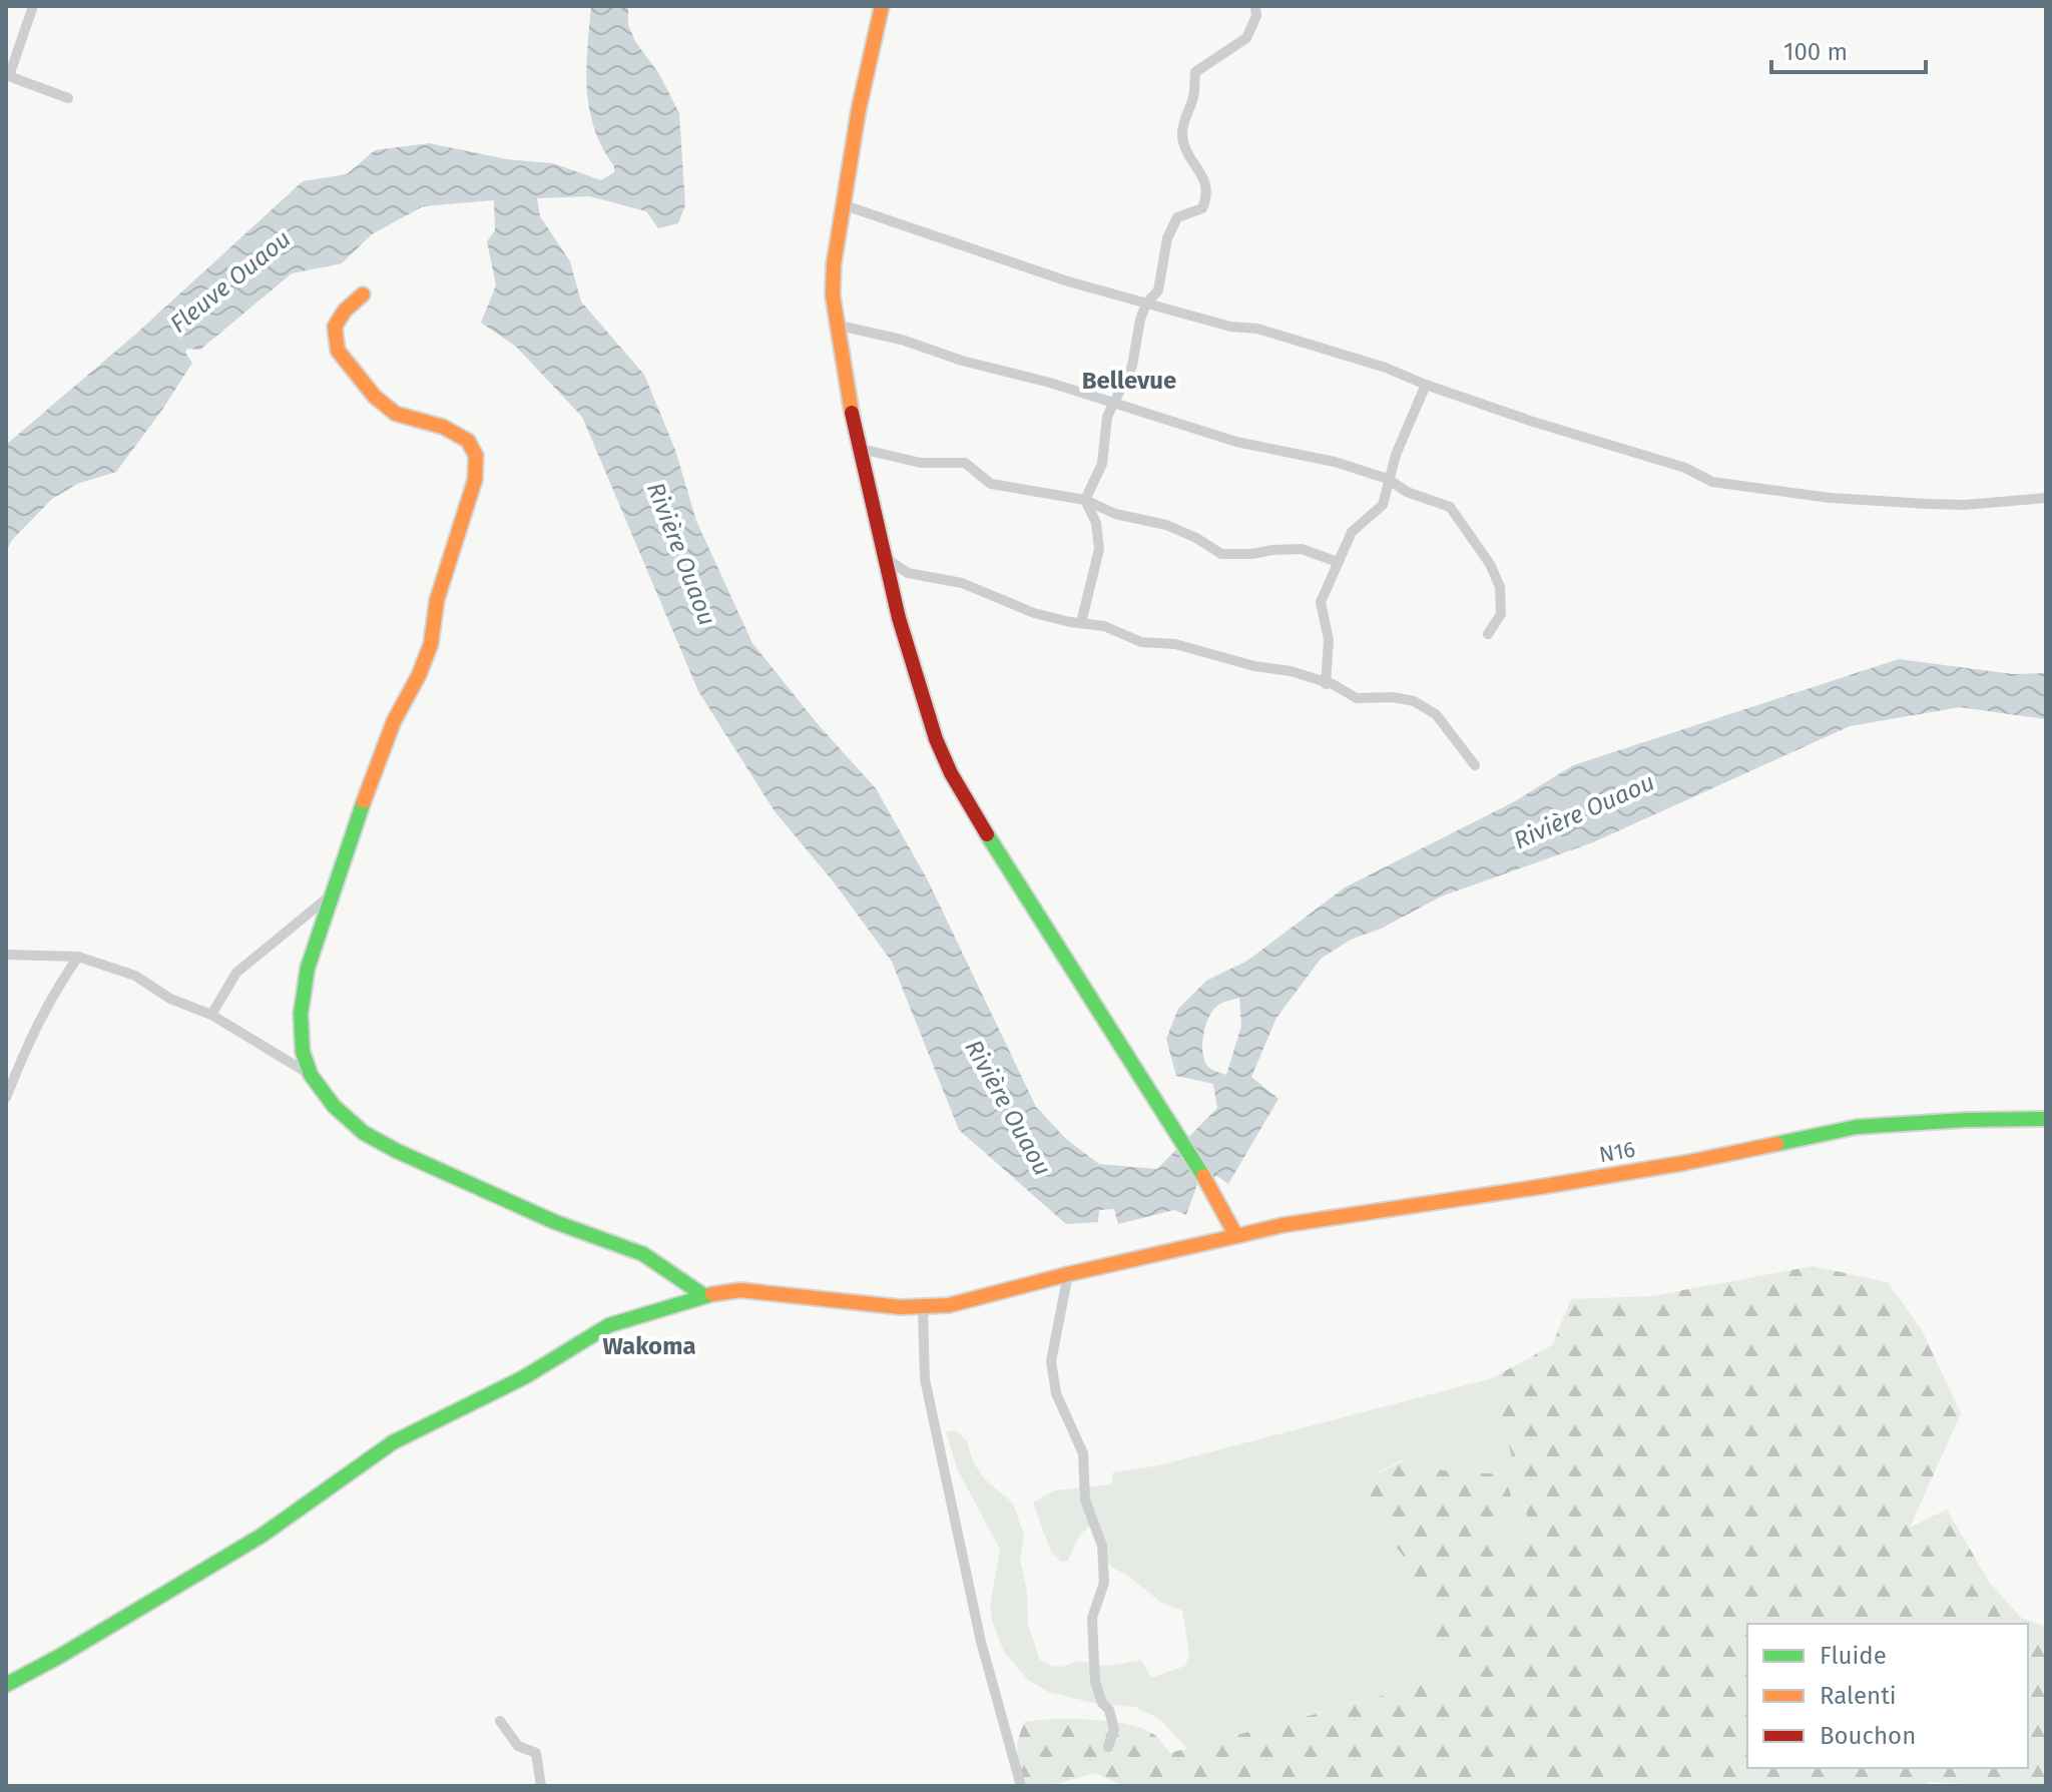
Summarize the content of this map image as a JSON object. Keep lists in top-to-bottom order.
{
  "streets": {
    "main road": ["N16"]
  },
  "districts": ["Bellevue", "Wakoma"],
  "water": ["Fleuve Ouaou", "Rivière Ouaou"],
  "legend": ["Fluide", "Ralenti", "Bouchon"],
  "scale_bar": "100 m"
}
